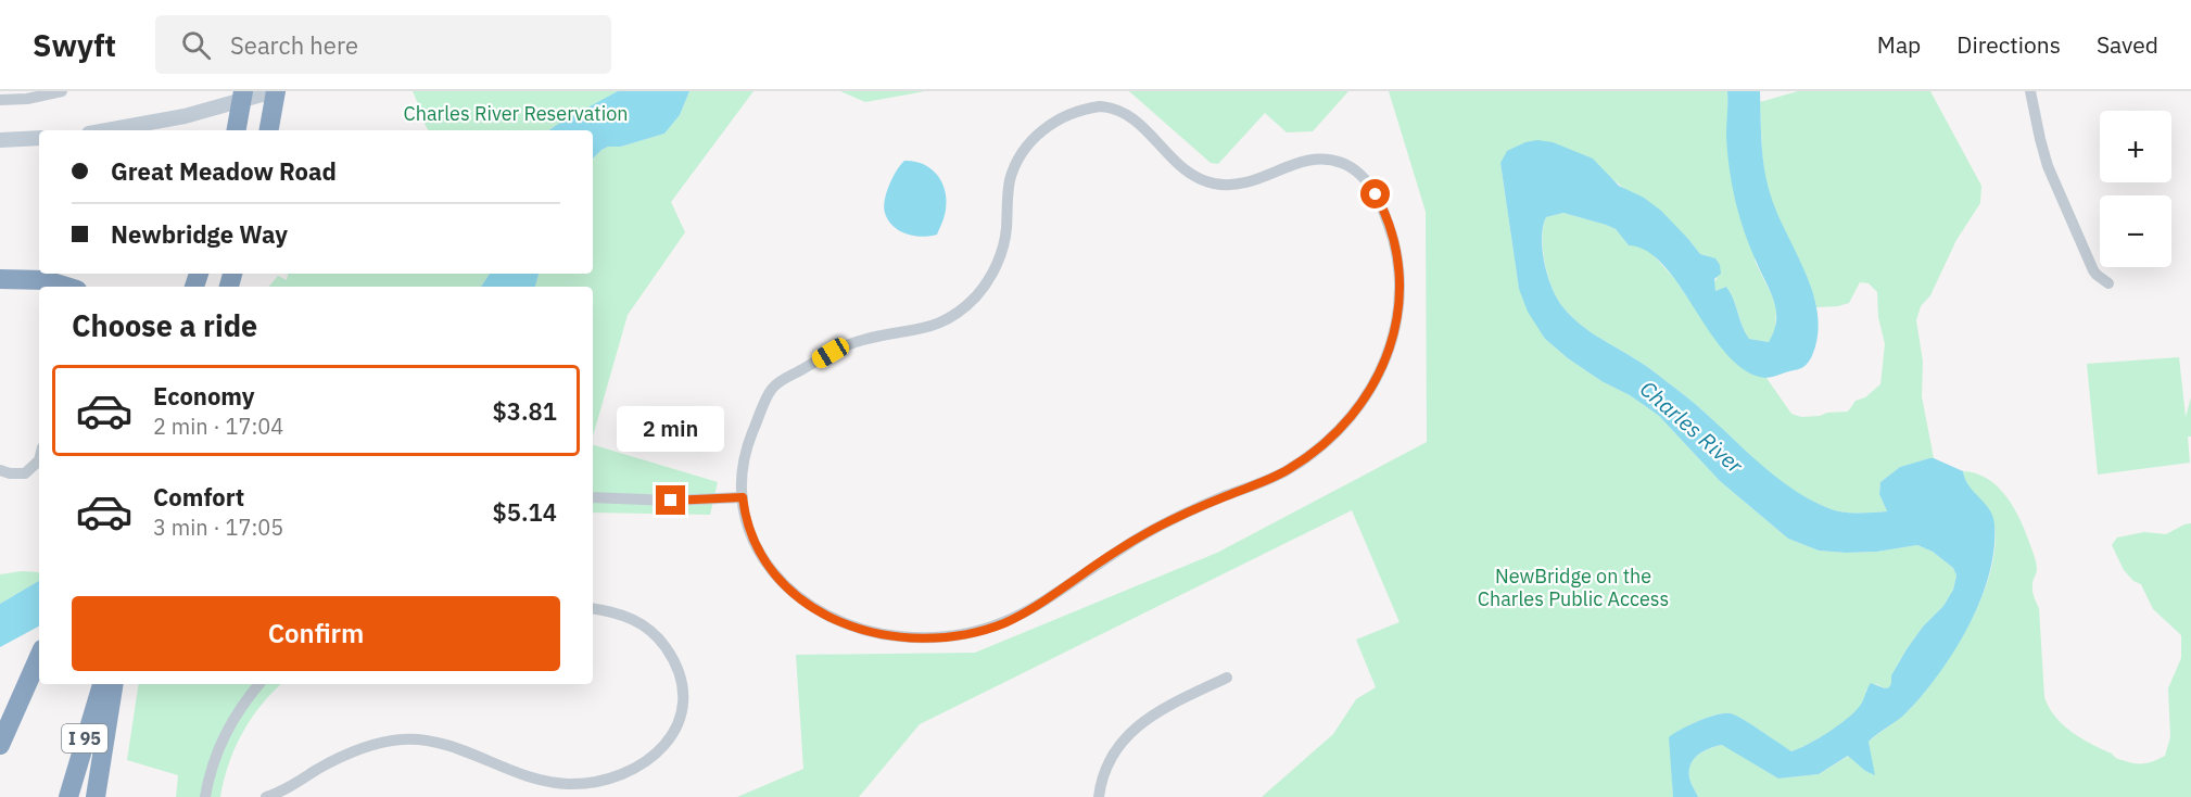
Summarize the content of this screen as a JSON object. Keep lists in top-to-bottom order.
{
  "streets": {
    "highway": ["I 95"]
  },
  "water": ["Charles River"],
  "parks": ["Charles River Reservation", "NewBridge on the Charles Public Access"],
  "page": {
    "header": "Swyft",
    "search": "Search here",
    "nav": ["Map", "Directions", "Saved"],
    "map_buttons": ["+", "−"],
    "banner": ["Great Meadow Road", "Newbridge Way"],
    "heading": "Choose a ride",
    "list": [
      {
        "name": "Economy",
        "note": "2 min · 17:04",
        "value": "$3.81"
      },
      {
        "name": "Comfort",
        "note": "3 min · 17:05",
        "value": "$5.14"
      }
    ],
    "bubble": "2 min",
    "buttons": "Confirm"
  }
}
